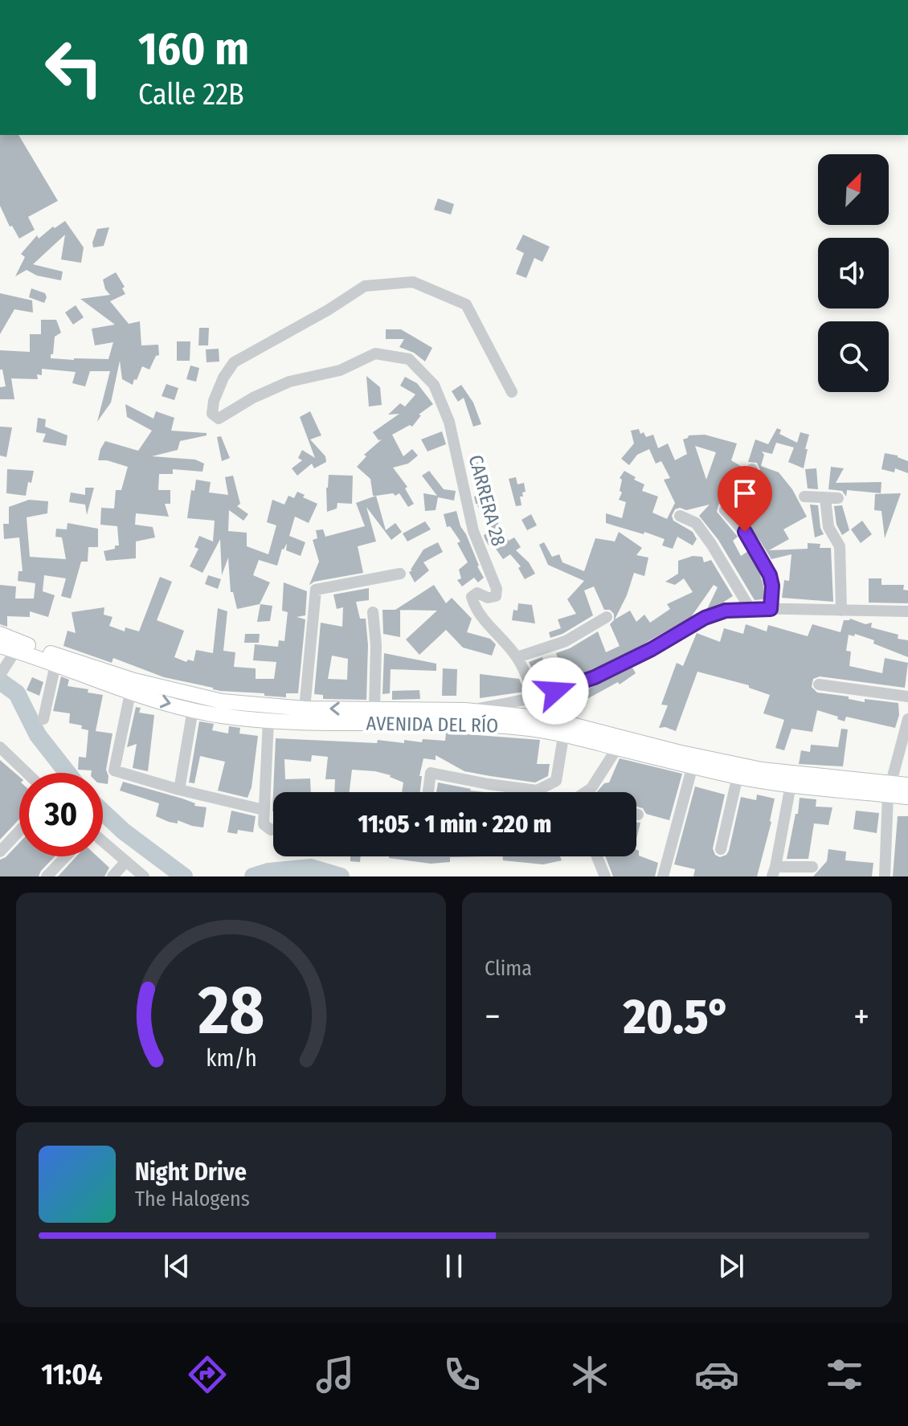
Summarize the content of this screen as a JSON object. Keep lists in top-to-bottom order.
{
  "streets": {
    "main road": ["AVENIDA DEL RÍO"],
    "street": ["CARRERA 28"]
  },
  "north": "top right",
  "page": {
    "turn": ["160 m", "Calle 22B"],
    "limit": "30",
    "trip": "11:05 · 1 min · 220 m",
    "tile": "Clima",
    "heat": ["−", "20.5°", "+"],
    "song": ["Night Drive", "The Halogens"],
    "tabs": "11:04",
    "gauge": ["28", "km/h"]
  }
}
